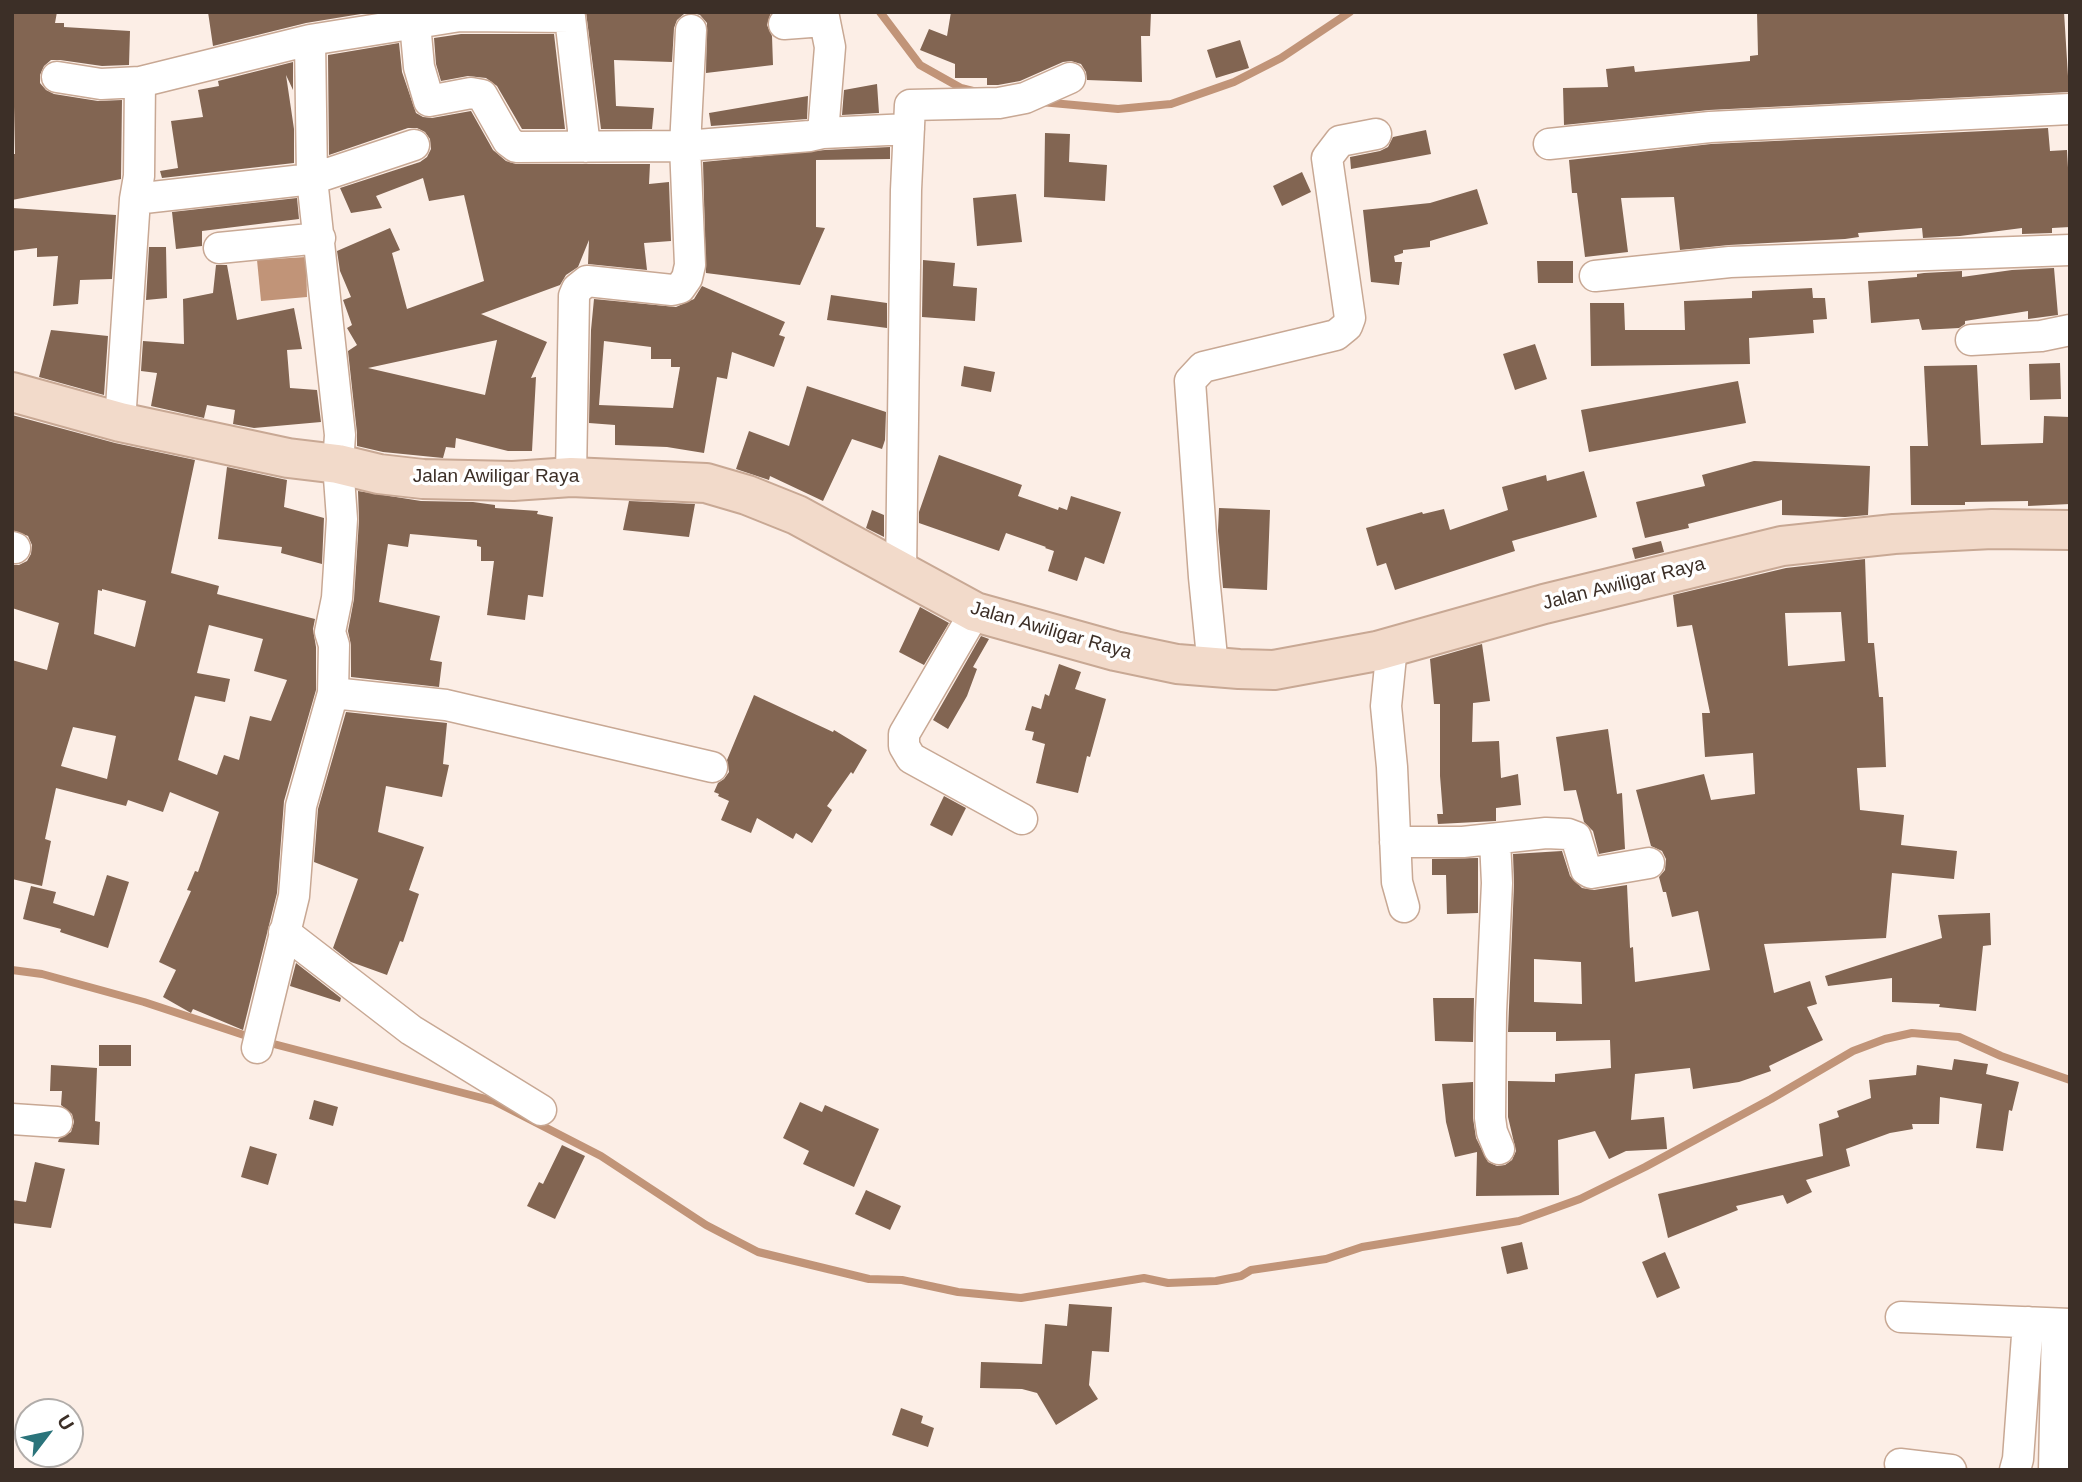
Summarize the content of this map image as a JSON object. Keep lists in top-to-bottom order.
{
  "streets": {
    "street": ["Jalan Awiligar Raya"]
  },
  "north": "top right"
}
